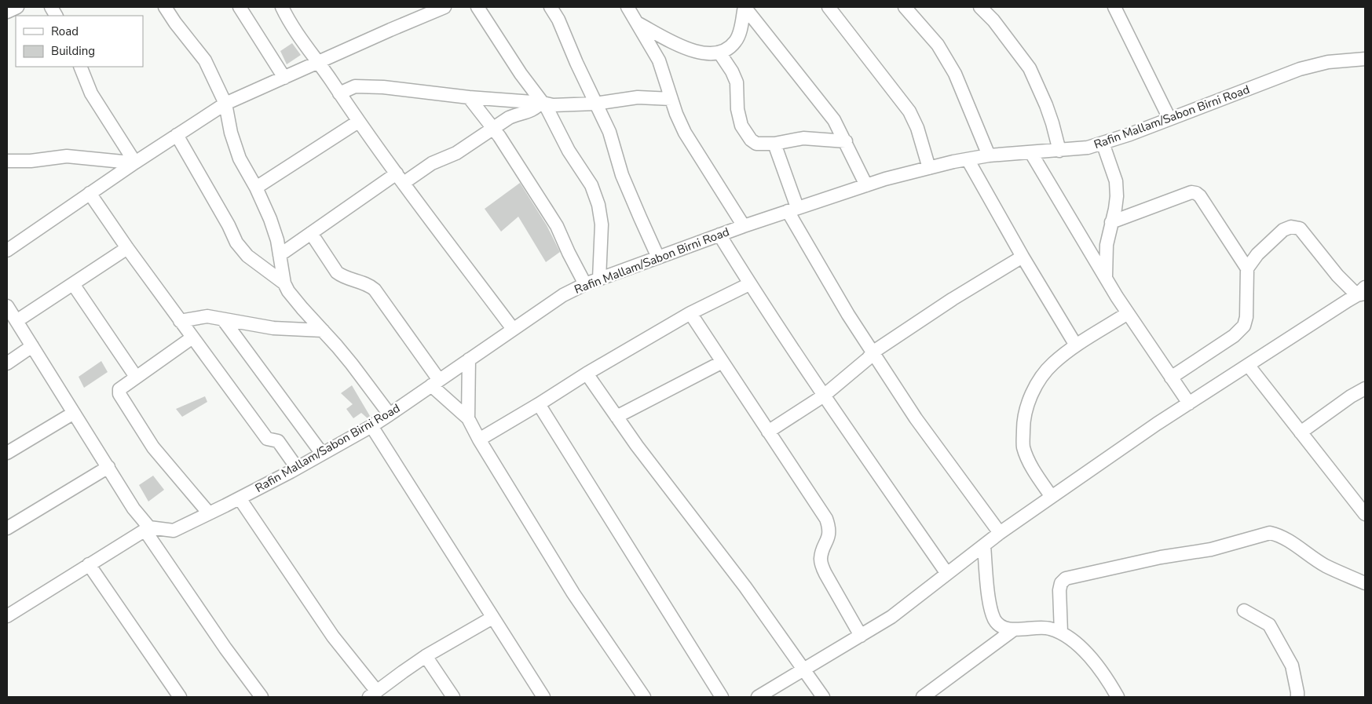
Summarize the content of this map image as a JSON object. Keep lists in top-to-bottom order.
{
  "streets": {
    "street": ["Rafin Mallam/Sabon Birni Road"]
  },
  "legend": ["Road", "Building"]
}
